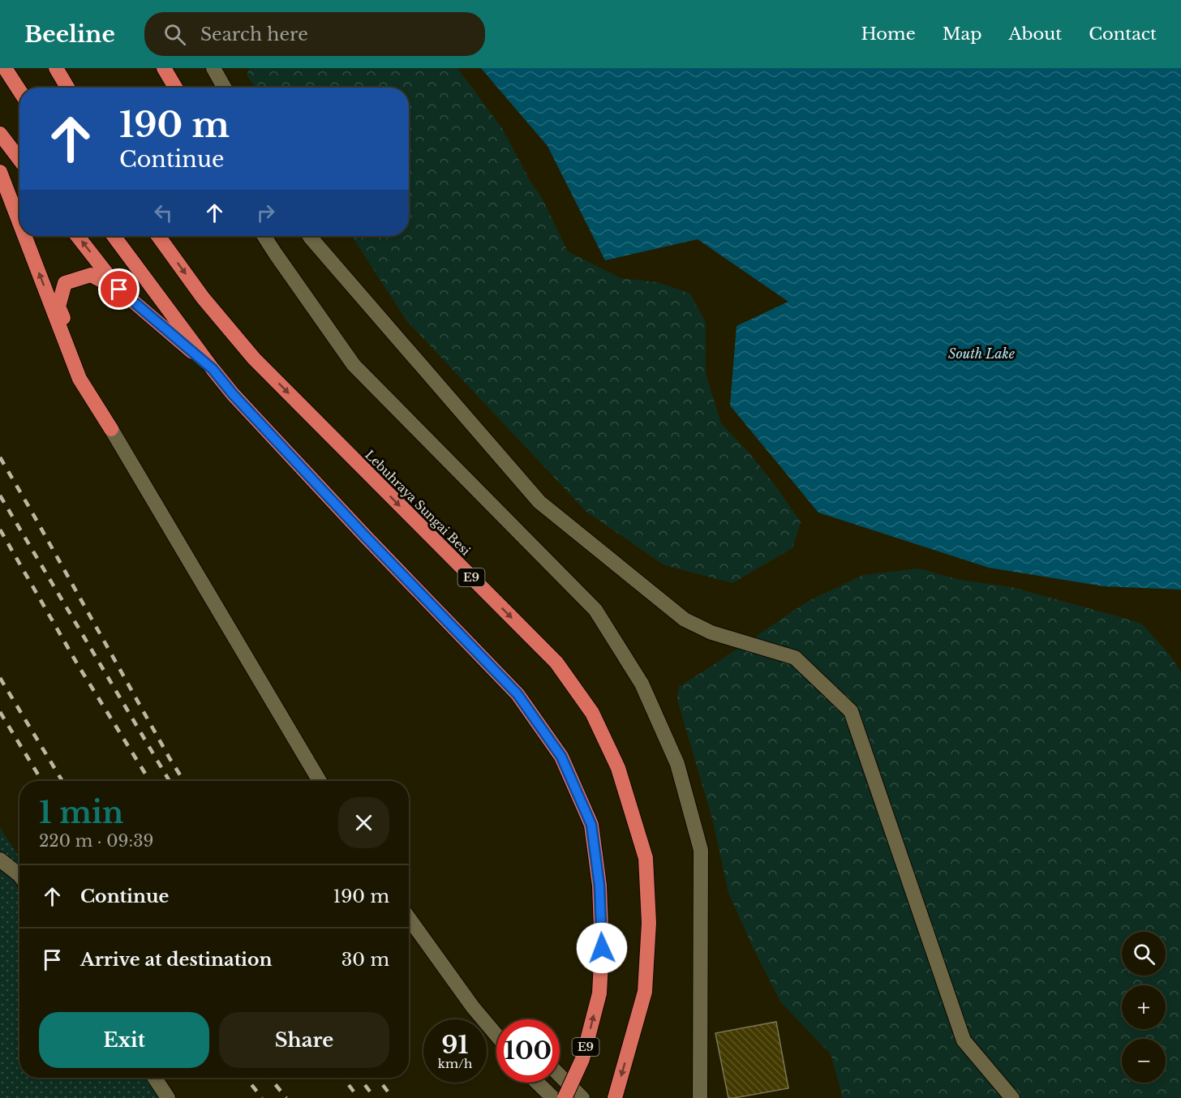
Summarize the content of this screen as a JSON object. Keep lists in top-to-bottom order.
{
  "streets": {
    "highway": ["Lebuhraya Sungai Besi", "E9"]
  },
  "water": ["South Lake"],
  "page": {
    "header": "Beeline",
    "search": "Search here",
    "nav": [
      "Home",
      "Map",
      "About",
      "Contact"
    ],
    "turn": ["190 m", "Continue"],
    "heading": ["1 min", "220 m · 09:39"],
    "list": [
      {
        "name": "Continue",
        "value": "190 m"
      },
      {
        "name": "Arrive at destination",
        "value": "30 m"
      }
    ],
    "map_buttons": ["+", "−"],
    "buttons": ["Exit", "Share"],
    "speed": "91 km/h",
    "limit": "100"
  }
}
